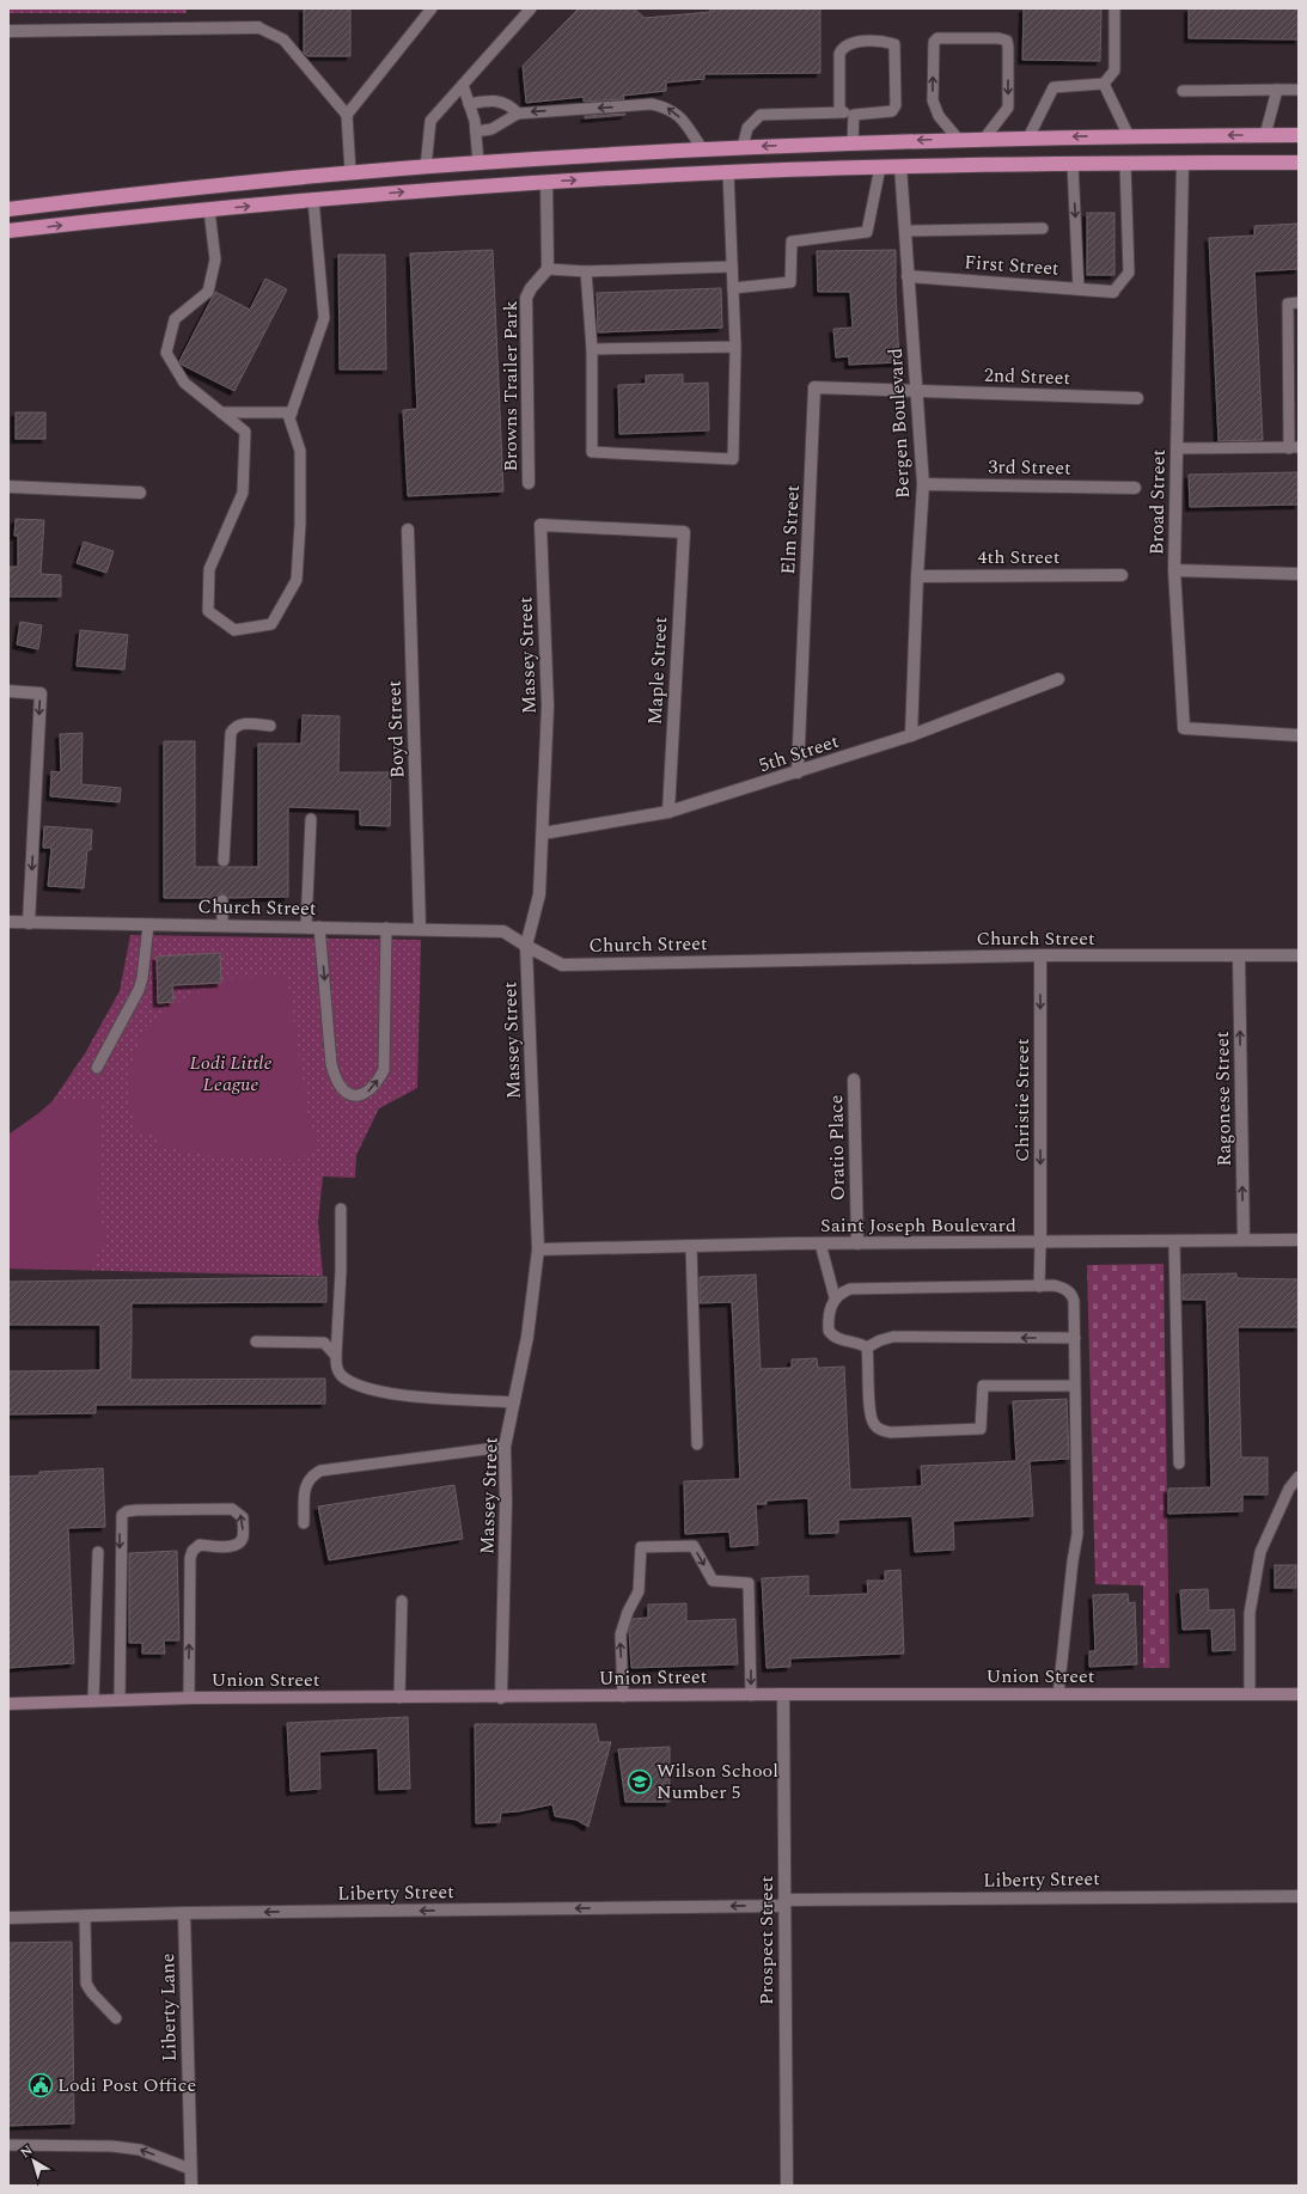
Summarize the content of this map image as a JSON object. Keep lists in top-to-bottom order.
{
  "streets": {
    "street": [
      "First Street",
      "2nd Street",
      "Browns Trailer Park",
      "Bergen Boulevard",
      "3rd Street",
      "Broad Street",
      "Elm Street",
      "4th Street",
      "Massey Street",
      "Maple Street",
      "Boyd Street",
      "5th Street",
      "Church Street",
      "Ragonese Street",
      "Christie Street",
      "Oratio Place",
      "Saint Joseph Boulevard",
      "Union Street",
      "Liberty Street",
      "Prospect Street",
      "Liberty Lane"
    ]
  },
  "crossings": [
    ["First Street", "Bergen Boulevard"],
    ["2nd Street", "Bergen Boulevard"],
    ["2nd Street", "Elm Street"],
    ["Bergen Boulevard", "3rd Street"],
    ["Bergen Boulevard", "Elm Street"],
    ["Bergen Boulevard", "4th Street"],
    ["Bergen Boulevard", "5th Street"],
    ["Elm Street", "5th Street"],
    ["Massey Street", "Maple Street"],
    ["Massey Street", "5th Street"],
    ["Massey Street", "Church Street"],
    ["Massey Street", "Saint Joseph Boulevard"],
    ["Massey Street", "Union Street"],
    ["Maple Street", "5th Street"],
    ["Boyd Street", "Church Street"],
    ["Church Street", "Ragonese Street"],
    ["Church Street", "Christie Street"],
    ["Ragonese Street", "Saint Joseph Boulevard"],
    ["Christie Street", "Saint Joseph Boulevard"],
    ["Oratio Place", "Saint Joseph Boulevard"],
    ["Union Street", "Prospect Street"],
    ["Liberty Street", "Prospect Street"],
    ["Liberty Street", "Liberty Lane"]
  ],
  "one_way": ["Ragonese Street", "Christie Street", "Liberty Street"],
  "parks": ["Lodi Little League"],
  "places": {
    "school or university": ["Wilson School Number 5"],
    "public building": ["Lodi Post Office"]
  },
  "north": "top left"
}
